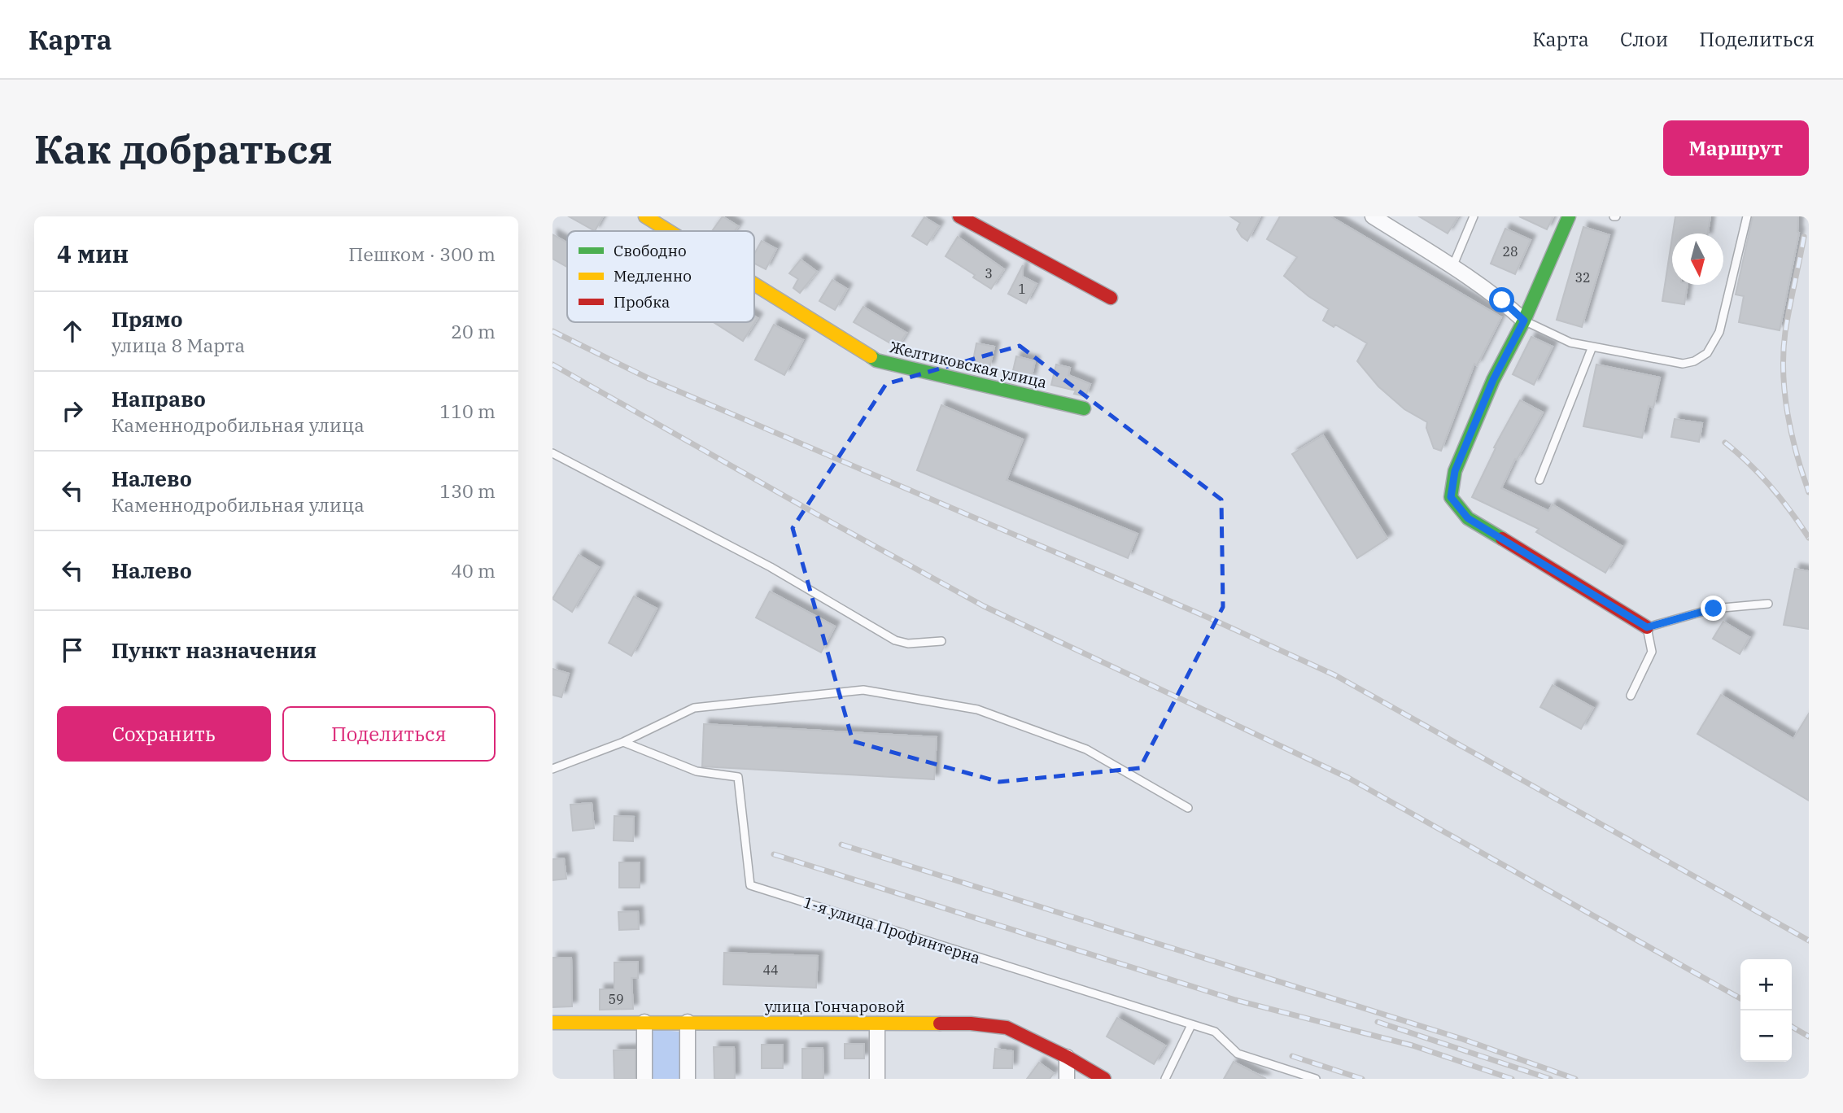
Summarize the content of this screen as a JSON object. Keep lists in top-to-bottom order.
{
  "streets": {
    "street": ["Желтиковская улица", "улица Гончаровой"],
    "lane": ["1-я улица Профинтерна"]
  },
  "house_numbers": [
    "28",
    "3",
    "32",
    "1",
    "44",
    "59"
  ],
  "legend": ["Свободно", "Медленно", "Пробка"],
  "north": "bottom",
  "page": {
    "header": "Карта",
    "nav": ["Карта", "Слои", "Поделиться"],
    "buttons": [
      "Маршрут",
      ["Сохранить", "Поделиться"]
    ],
    "title": "Как добраться",
    "heading": ["4 мин", "Пешком · 300 m"],
    "list": [
      ["Прямо", "улица 8 Марта", "20 m"],
      ["Направо", "Каменнодробильная улица", "110 m"],
      ["Налево", "Каменнодробильная улица", "130 m"],
      ["Налево", "40 m"],
      "Пункт назначения"
    ],
    "map_buttons": ["+", "−"]
  }
}
